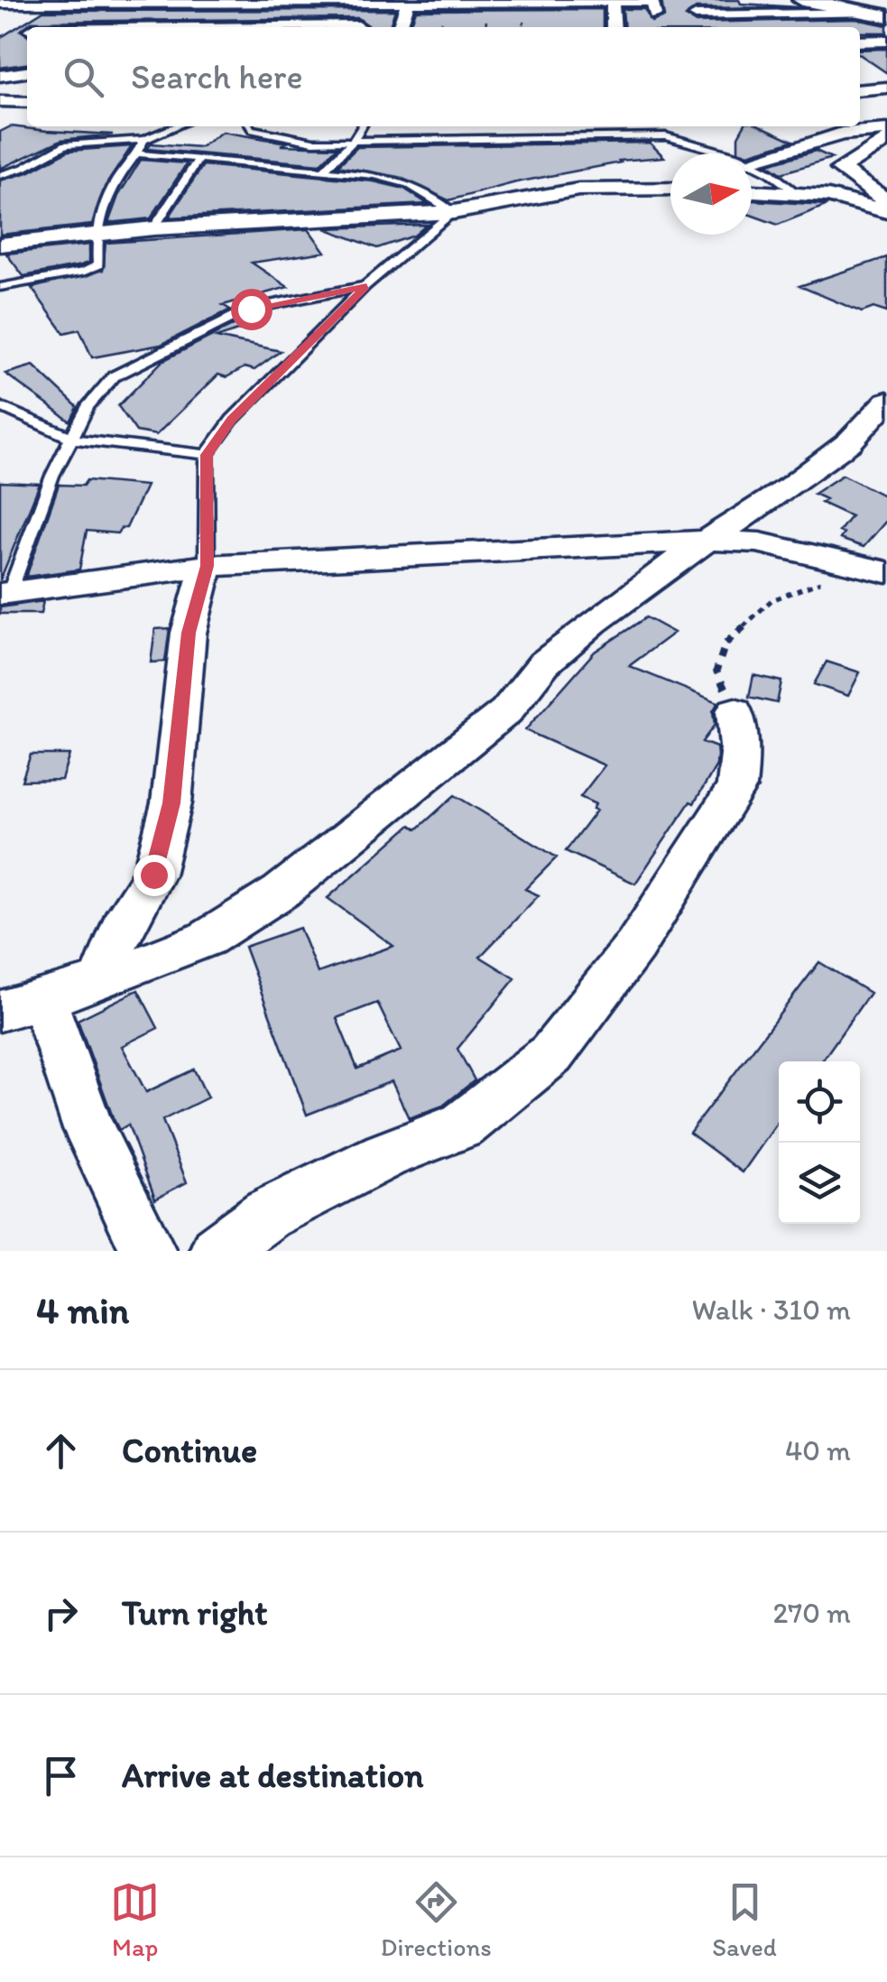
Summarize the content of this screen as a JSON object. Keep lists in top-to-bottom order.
{
  "north": "right",
  "page": {
    "search": "Search here",
    "heading": ["4 min", "Walk · 310 m"],
    "list": [
      ["Continue", "40 m"],
      ["Turn right", "270 m"],
      "Arrive at destination"
    ],
    "nav": ["Map", "Directions", "Saved"]
  }
}
